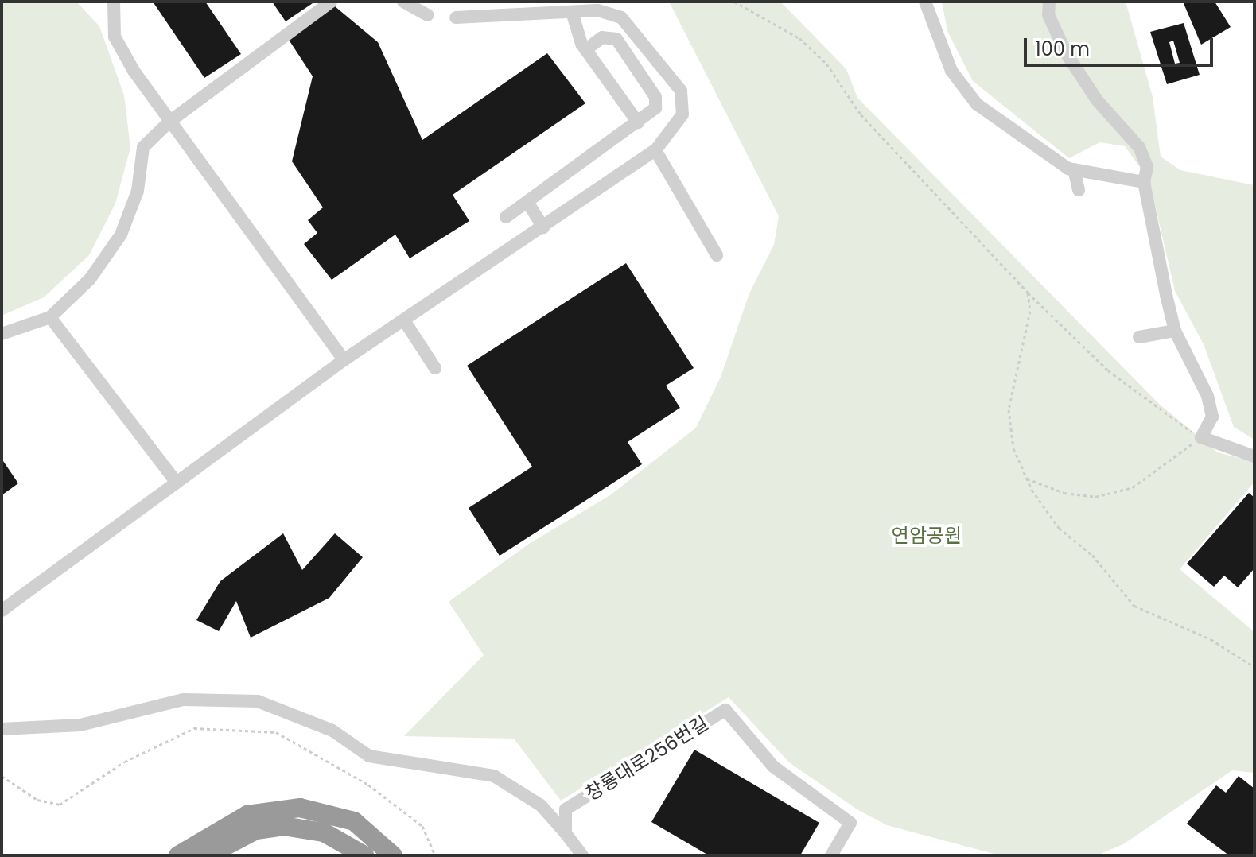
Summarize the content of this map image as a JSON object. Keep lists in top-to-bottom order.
{
  "streets": {
    "street": ["창룡대로256번길"]
  },
  "parks": ["연암공원"],
  "scale_bar": "100 m"
}
